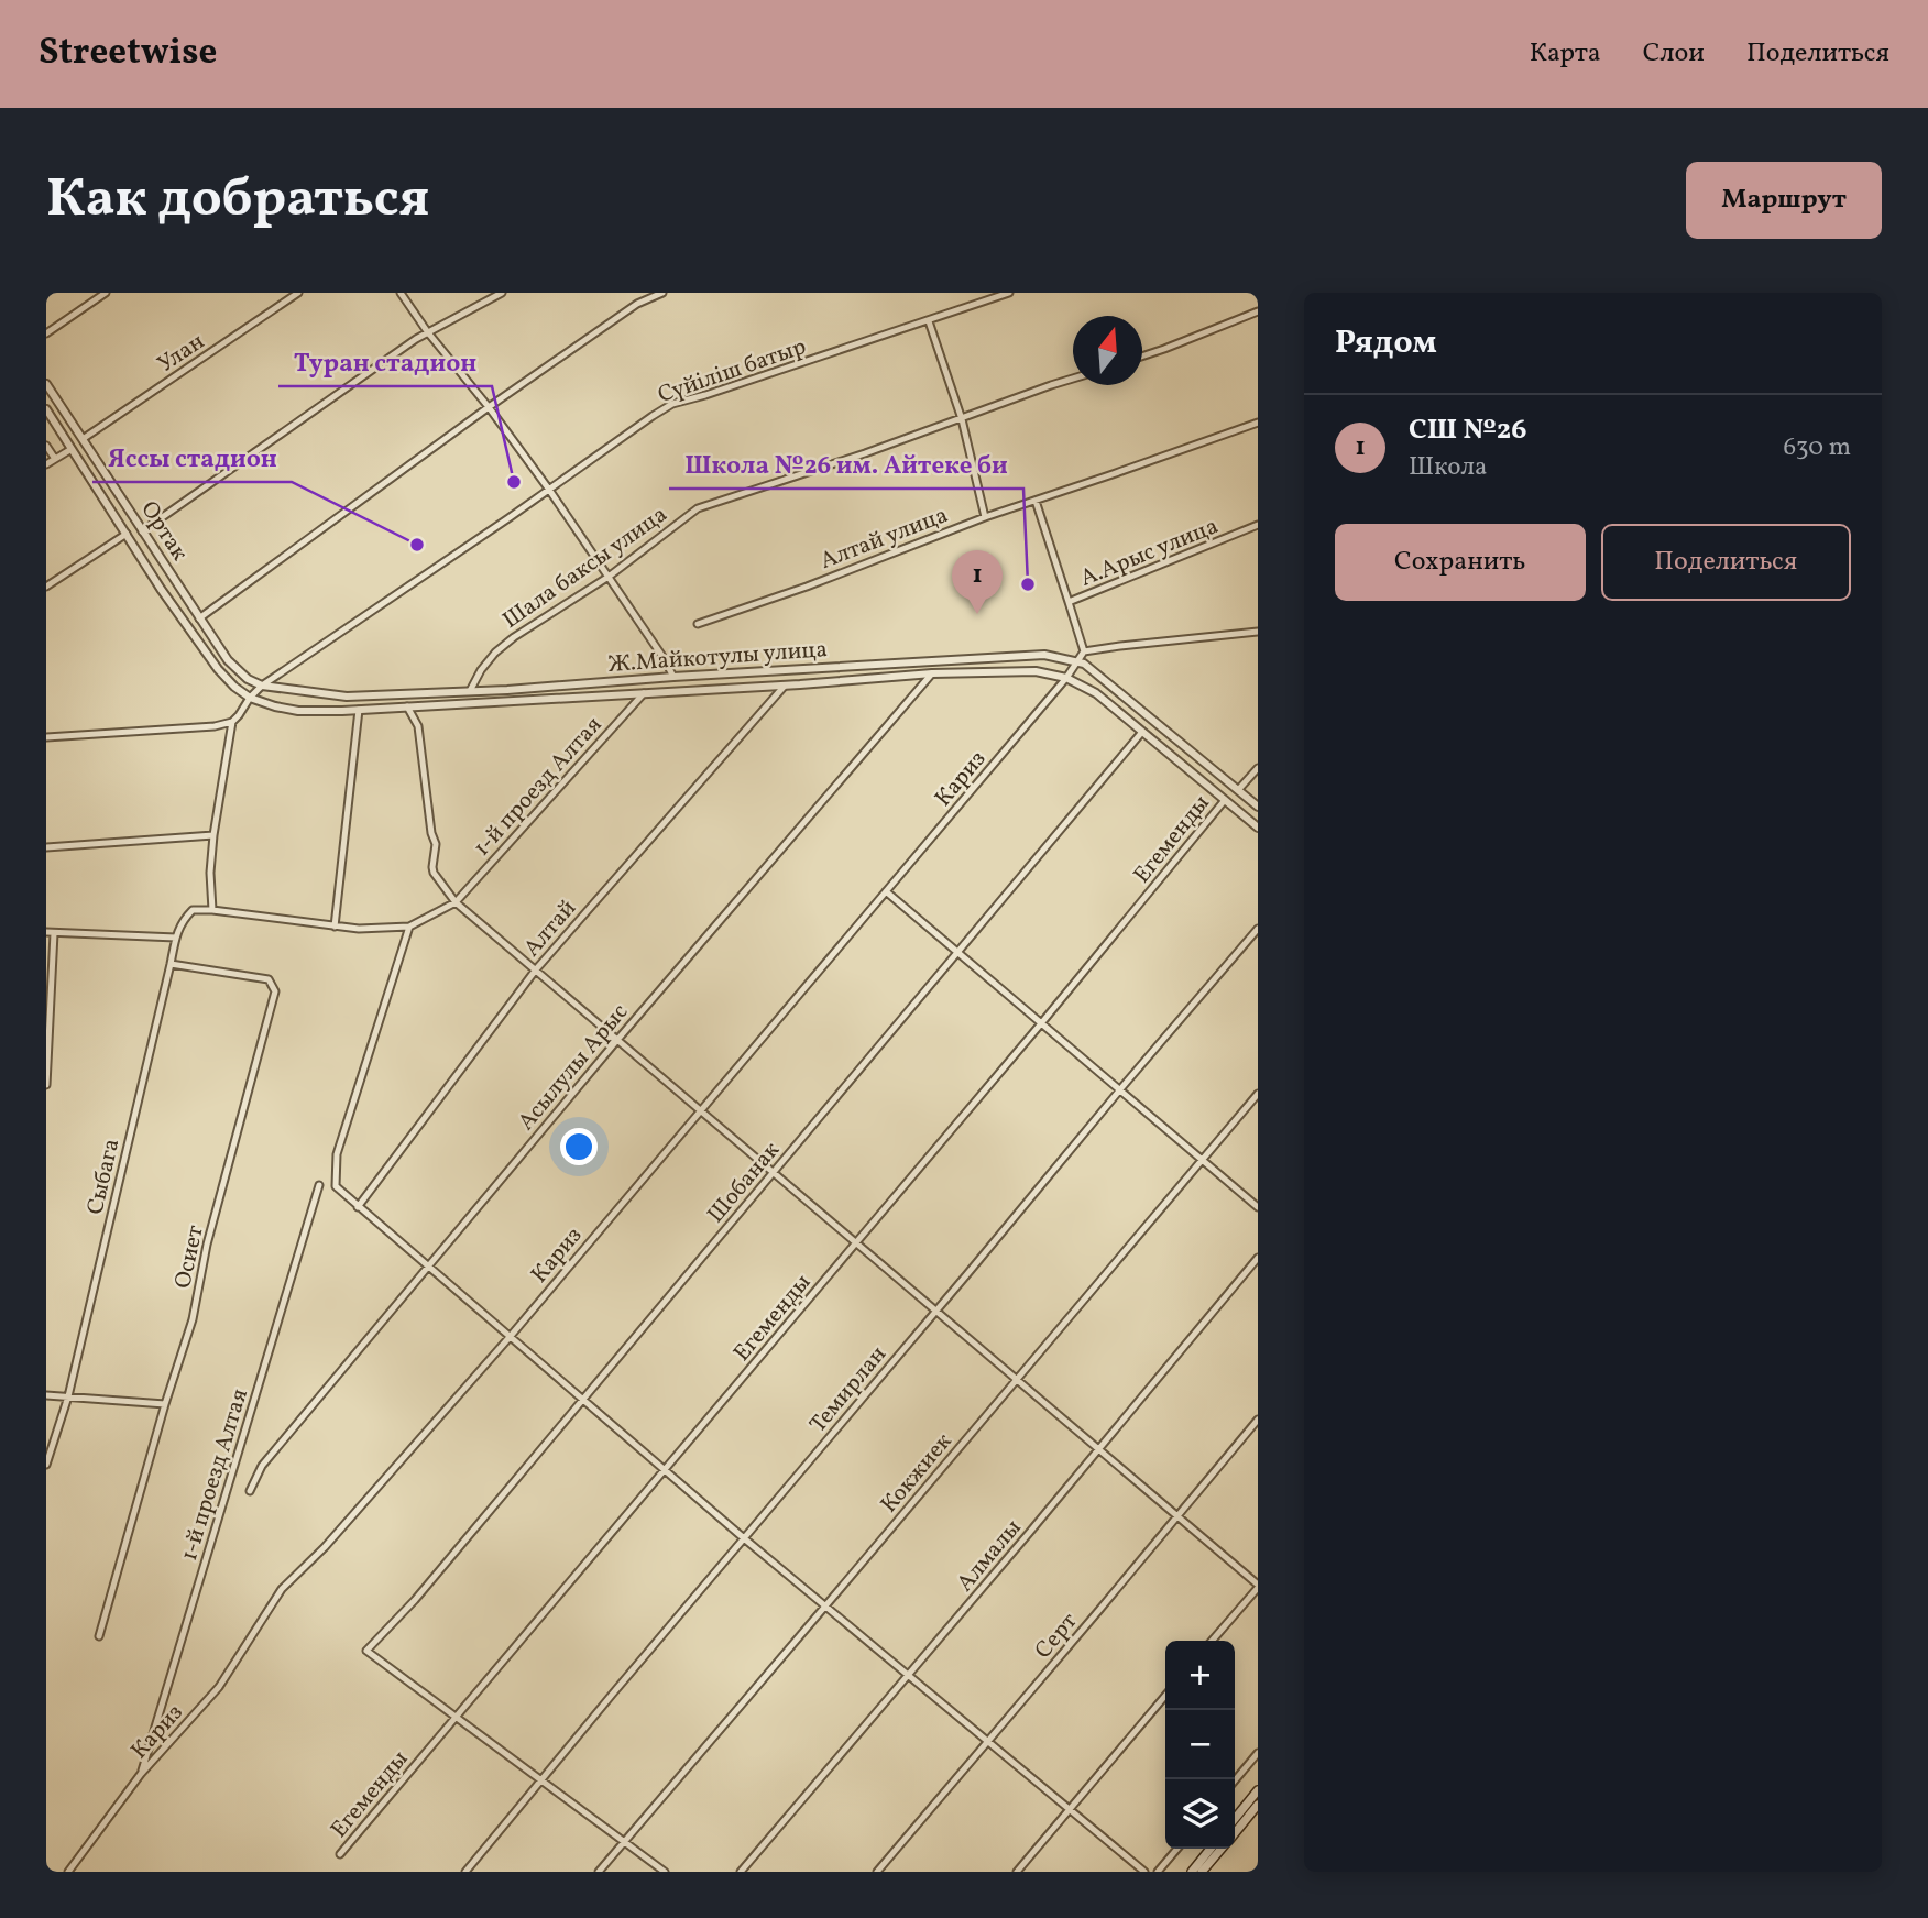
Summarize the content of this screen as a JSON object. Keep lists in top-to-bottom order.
{
  "streets": {
    "street": [
      "Улан",
      "Сүйіліш батыр",
      "Ортак",
      "Алтай улица",
      "А.Арыс улица",
      "Шала баксы улица",
      "Ж.Майкотулы улица",
      "Кариз",
      "1-й проезд Алтая",
      "Егеменды",
      "Алтай",
      "Асылулы Арыс",
      "Сыбага",
      "Шобанак",
      "Осиет",
      "Темирлан",
      "Кокжиек",
      "Алмалы",
      "Серт"
    ]
  },
  "crossings": [
    ["Улан", "Ортак"],
    ["Сүйіліш батыр", "Ортак"],
    ["Сүйіліш батыр", "Ж.Майкотулы улица"],
    ["Ортак", "Ж.Майкотулы улица"],
    ["Шала баксы улица", "Ж.Майкотулы улица"],
    ["Ж.Майкотулы улица", "Кариз"],
    ["Ж.Майкотулы улица", "1-й проезд Алтая"],
    ["Ж.Майкотулы улица", "Егеменды"],
    ["Ж.Майкотулы улица", "Алтай"],
    ["Ж.Майкотулы улица", "Асылулы Арыс"],
    ["Ж.Майкотулы улица", "Шобанак"],
    ["Кариз", "1-й проезд Алтая"],
    ["Егеменды", "Шобанак"],
    ["Сыбага", "Осиет"]
  ],
  "places": ["Туран стадион", "Яссы стадион", "Школа №26 им. Айтеке би"],
  "north": "top",
  "page": {
    "header": "Streetwise",
    "nav": ["Карта", "Слои", "Поделиться"],
    "buttons": [
      "Маршрут",
      ["Сохранить", "Поделиться"]
    ],
    "title": "Как добраться",
    "heading": "Рядом",
    "list": [
      {
        "mark": "1",
        "name": "СШ №26",
        "note": "Школа",
        "value": "630 m"
      }
    ],
    "pins": "1",
    "map_buttons": ["+", "−"]
  }
}
